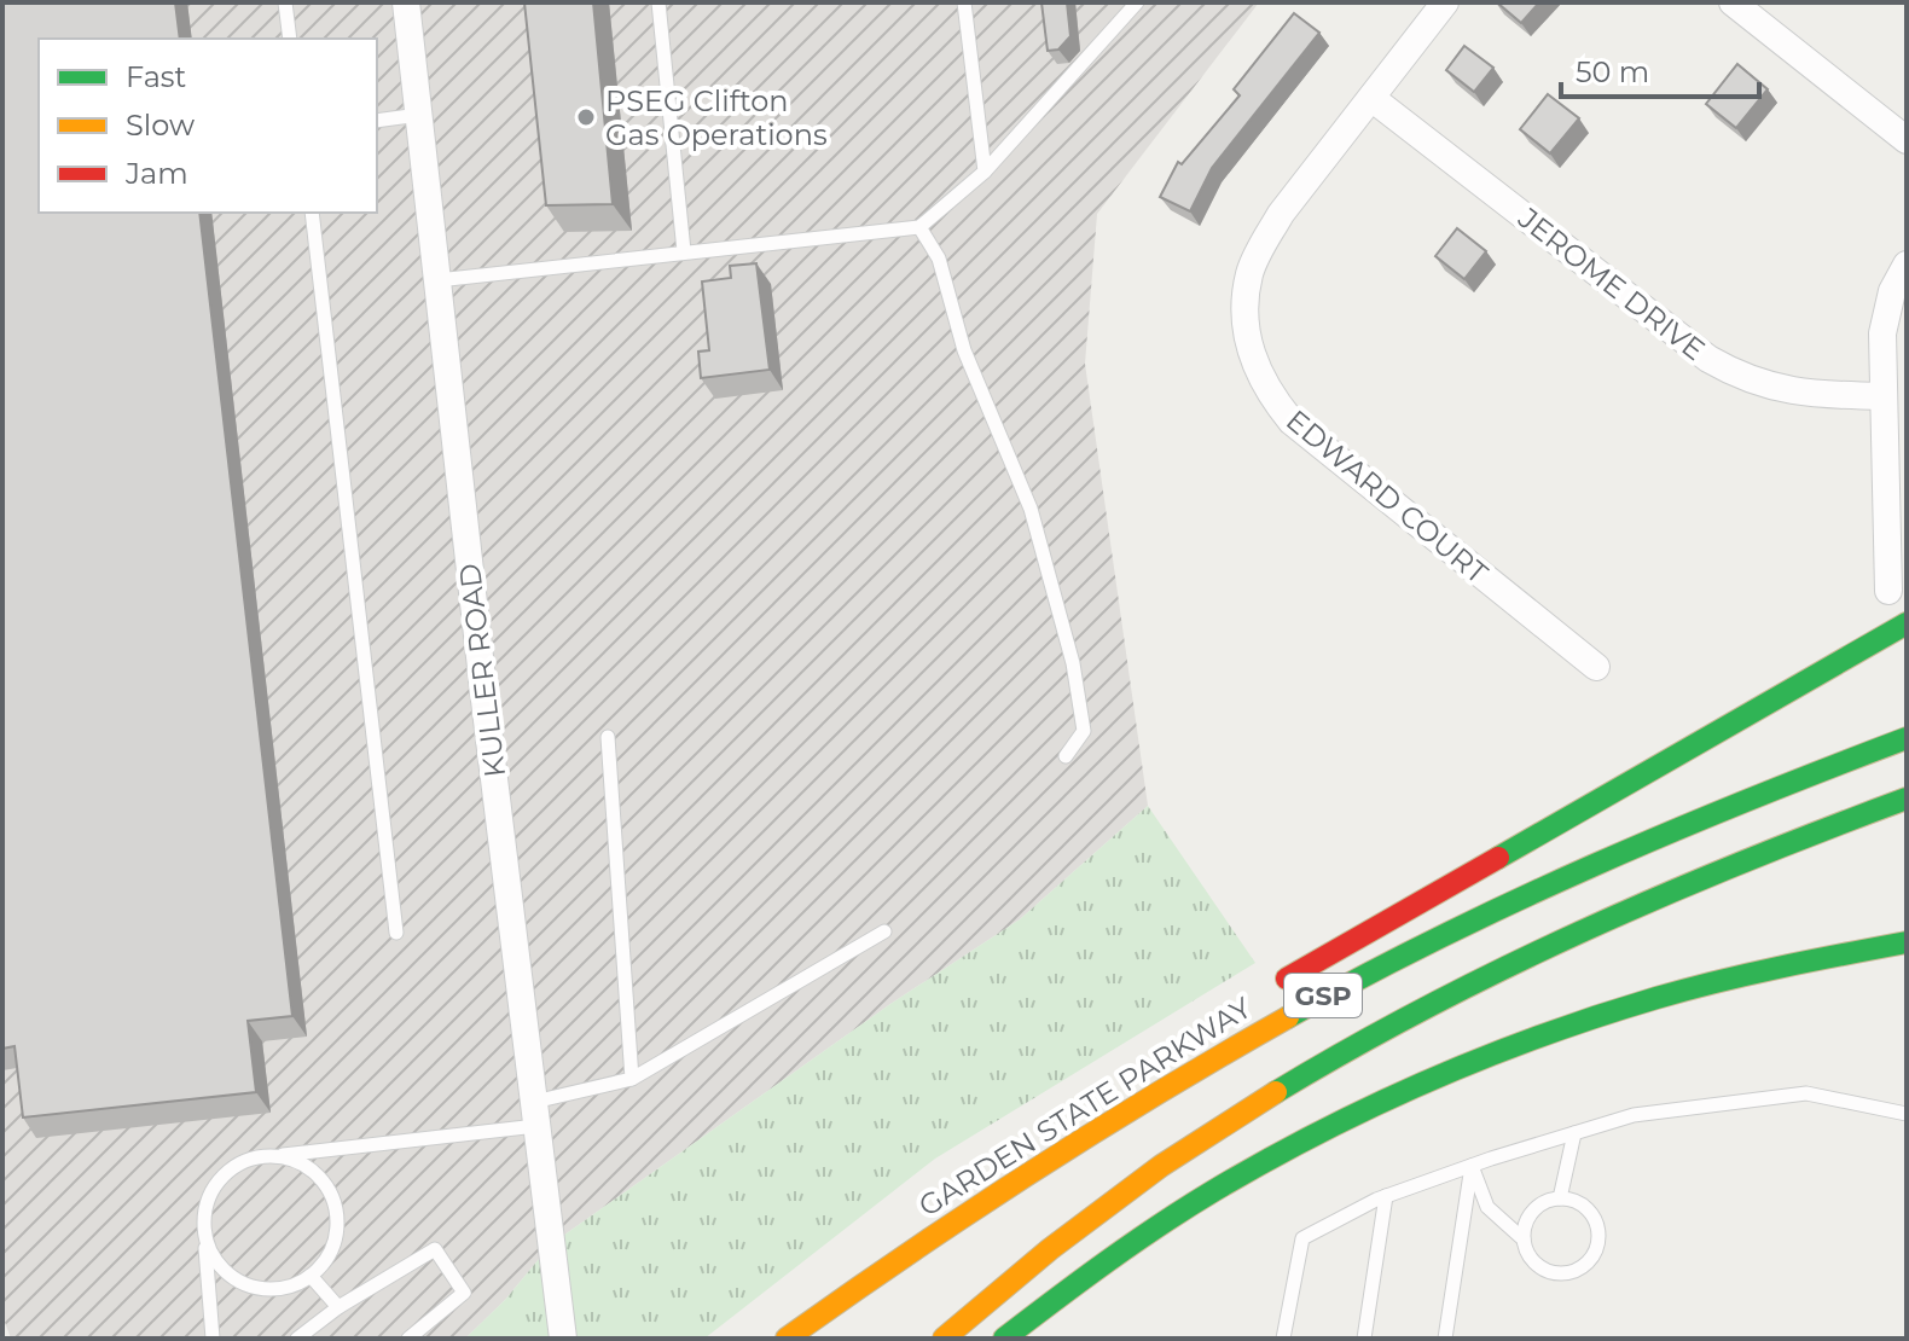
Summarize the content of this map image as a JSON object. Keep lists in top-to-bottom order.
{
  "streets": {
    "highway": ["GSP", "GARDEN STATE PARKWAY"],
    "street": ["JEROME DRIVE", "EDWARD COURT", "KULLER ROAD"]
  },
  "crossings": [
    ["JEROME DRIVE", "EDWARD COURT"]
  ],
  "places": ["PSEG Clifton Gas Operations"],
  "legend": ["Fast", "Slow", "Jam"],
  "scale_bar": "50 m"
}
